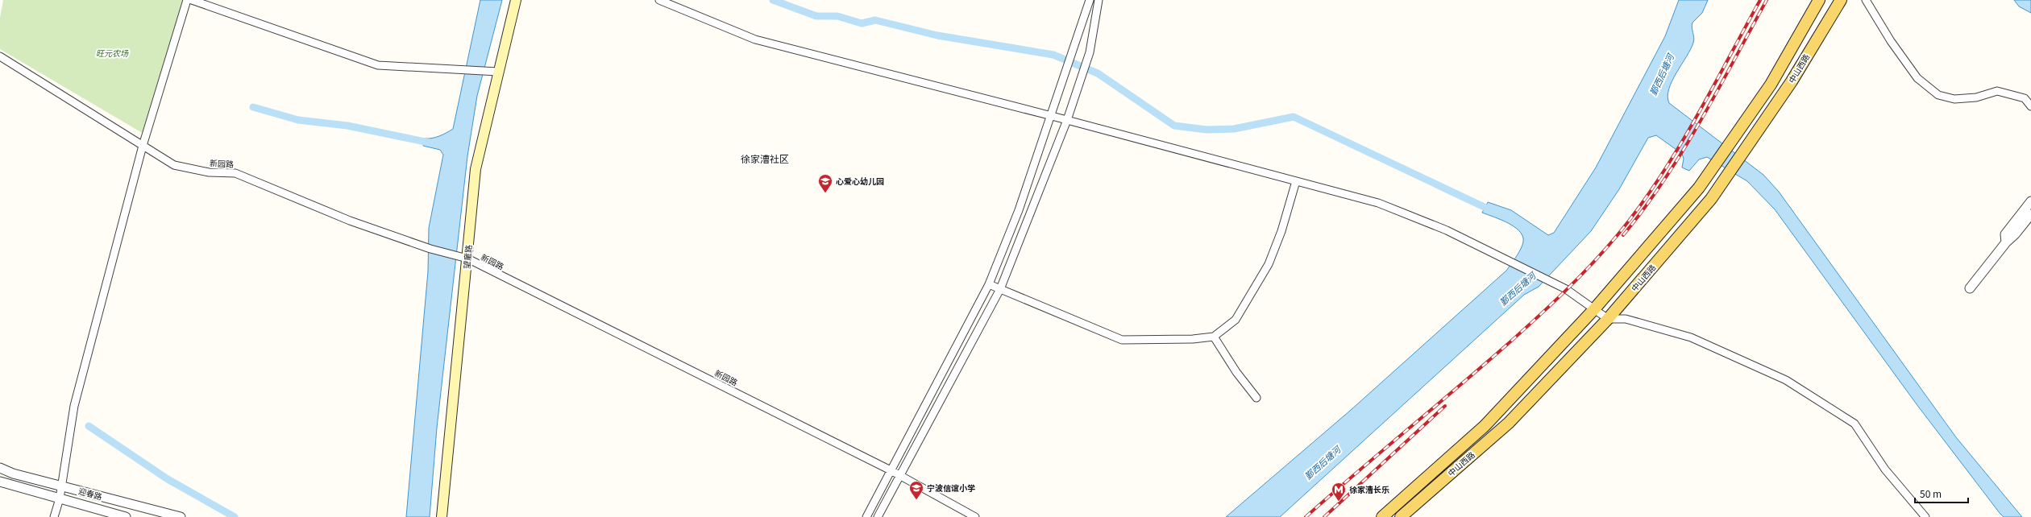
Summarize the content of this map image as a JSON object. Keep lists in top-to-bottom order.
{
  "streets": {
    "main road": ["中山西路", "望童路"],
    "street": ["新园路", "迎春路"]
  },
  "crossings": [
    ["新园路", "望童路"]
  ],
  "districts": ["徐家漕社区"],
  "water": ["鄞西后塘河"],
  "parks": ["旺元农场"],
  "places": {
    "school or university": ["心爱心幼儿园", "宁波信谊小学"],
    "metro station": ["徐家漕长乐"]
  },
  "scale_bar": "50 m"
}
